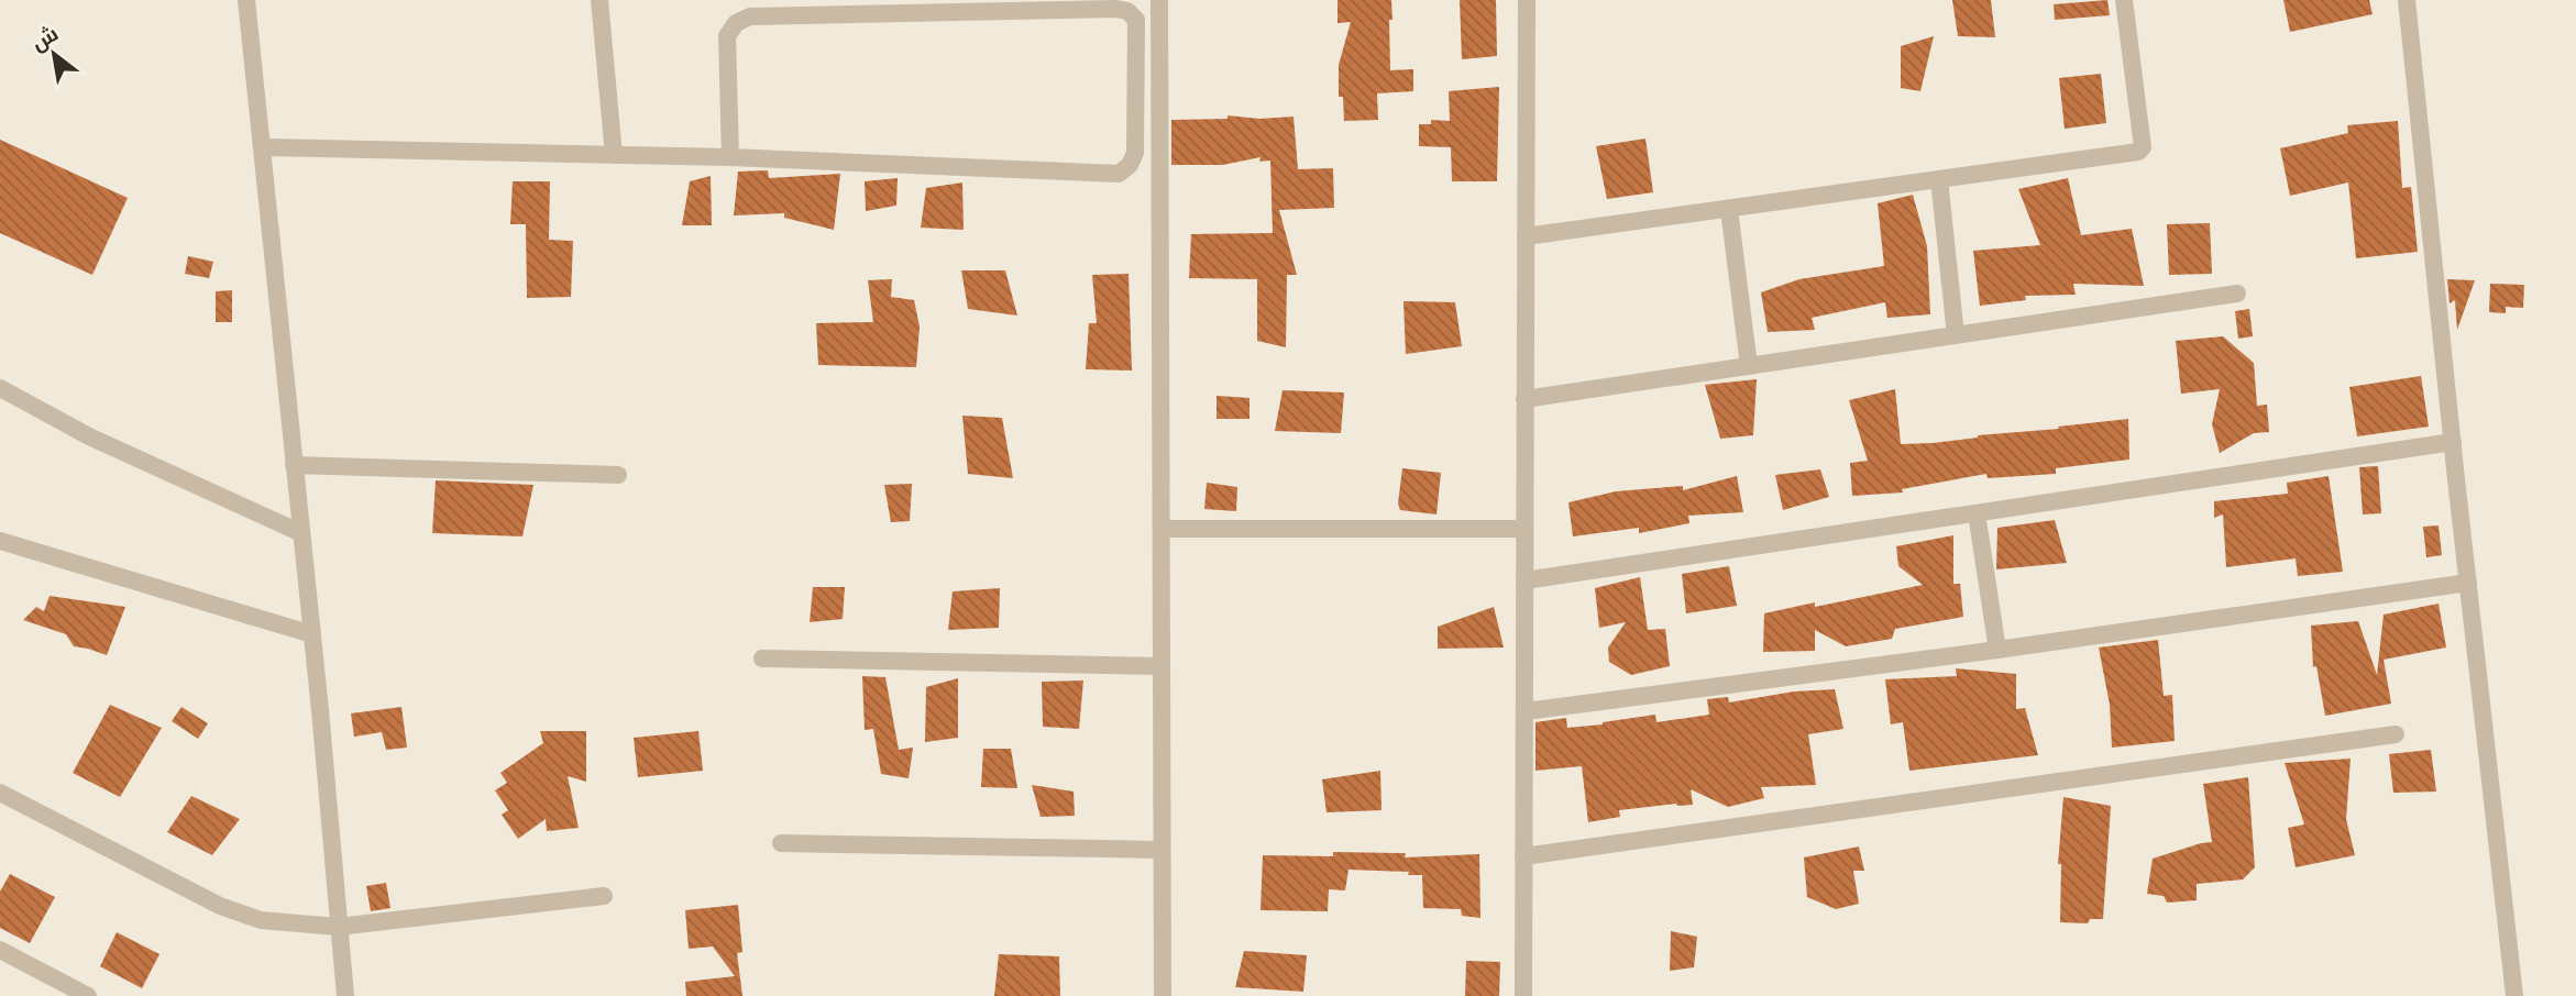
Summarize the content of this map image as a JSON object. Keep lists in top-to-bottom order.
{
  "north": "top left"
}
